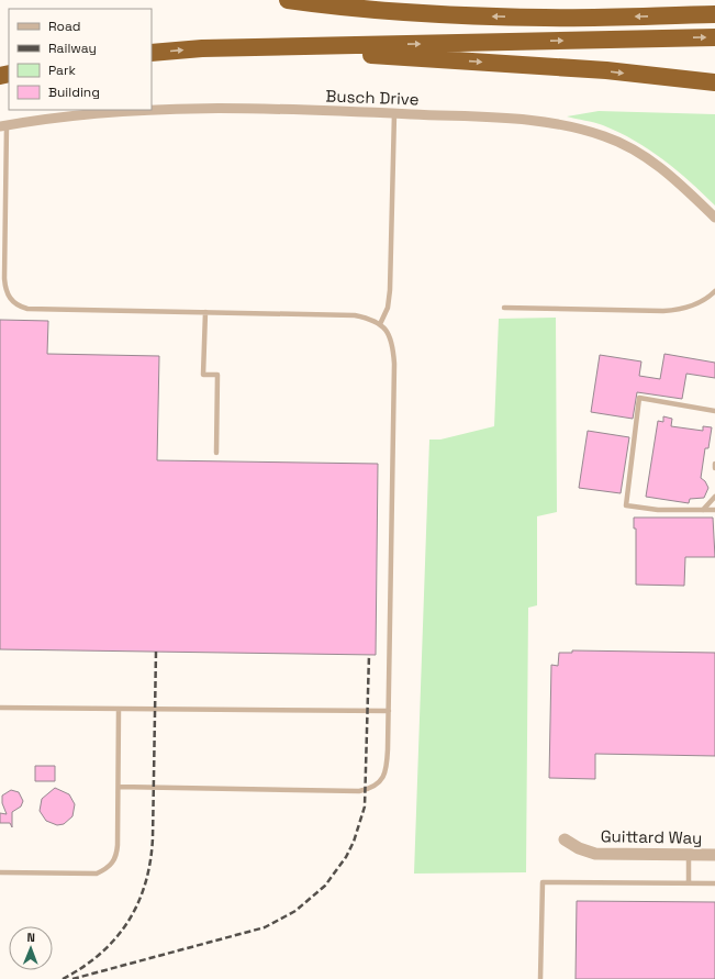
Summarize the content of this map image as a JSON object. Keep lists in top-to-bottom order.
{
  "streets": {
    "street": ["Busch Drive", "Guittard Way"]
  },
  "legend": [
    "Road",
    "Railway",
    "Park",
    "Building"
  ],
  "north": "top"
}
